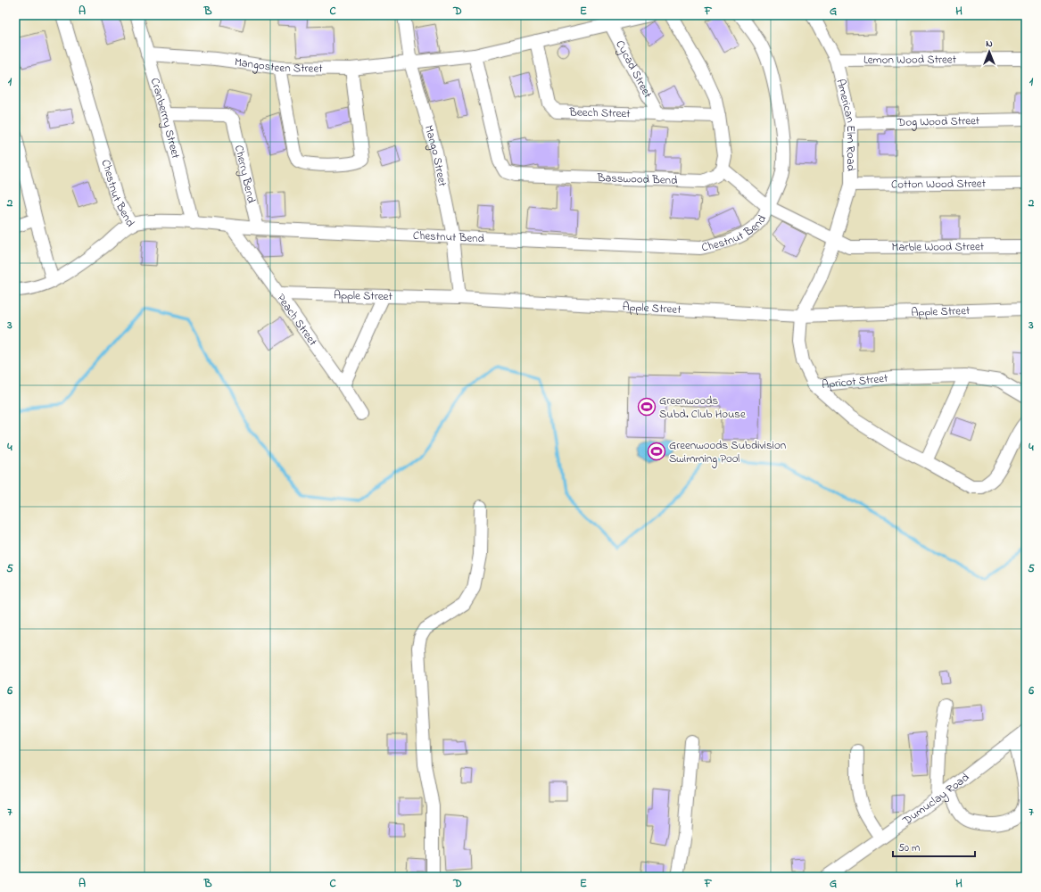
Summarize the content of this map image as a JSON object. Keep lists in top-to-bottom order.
{
  "streets": {
    "street": [
      "Lemon Wood Street",
      "Mangosteen Street",
      "Cycad Street",
      "Beech Street",
      "Cranberrry Street",
      "Dog Wood Street",
      "American Elm Road",
      "Mango Street",
      "Cherry Bend",
      "Basswood Bend",
      "Cotton Wood Street",
      "Chestnut Bend",
      "Marble Wood Street",
      "Apple Street",
      "Peach Street",
      "Apricot Street",
      "Dumuclay Road"
    ]
  },
  "crossings": [
    ["Lemon Wood Street", "American Elm Road"],
    ["Mangosteen Street", "Cycad Street"],
    ["Mangosteen Street", "Beech Street"],
    ["Mangosteen Street", "Cranberrry Street"],
    ["Mangosteen Street", "Mango Street"],
    ["Mangosteen Street", "Basswood Bend"],
    ["Cycad Street", "Beech Street"],
    ["Cranberrry Street", "Cherry Bend"],
    ["Cranberrry Street", "Chestnut Bend"],
    ["Dog Wood Street", "American Elm Road"],
    ["American Elm Road", "Cotton Wood Street"],
    ["American Elm Road", "Marble Wood Street"],
    ["American Elm Road", "Apricot Street"],
    ["Mango Street", "Chestnut Bend"],
    ["Mango Street", "Apple Street"],
    ["Cherry Bend", "Chestnut Bend"],
    ["Chestnut Bend", "Peach Street"],
    ["Marble Wood Street", "Apricot Street"],
    ["Apple Street", "Peach Street"],
    ["Apple Street", "Apricot Street"]
  ],
  "places": {
    "sports": ["Greenwoods Subd. Club House", "Greenwoods Subdivision Swimming Pool"]
  },
  "scale_bar": "50 m",
  "north": "top",
  "grid": {
    "columns": [
      "A",
      "B",
      "C",
      "D",
      "E",
      "F",
      "G",
      "H"
    ],
    "rows": [
      "1",
      "2",
      "3",
      "4",
      "5",
      "6",
      "7"
    ]
  }
}
